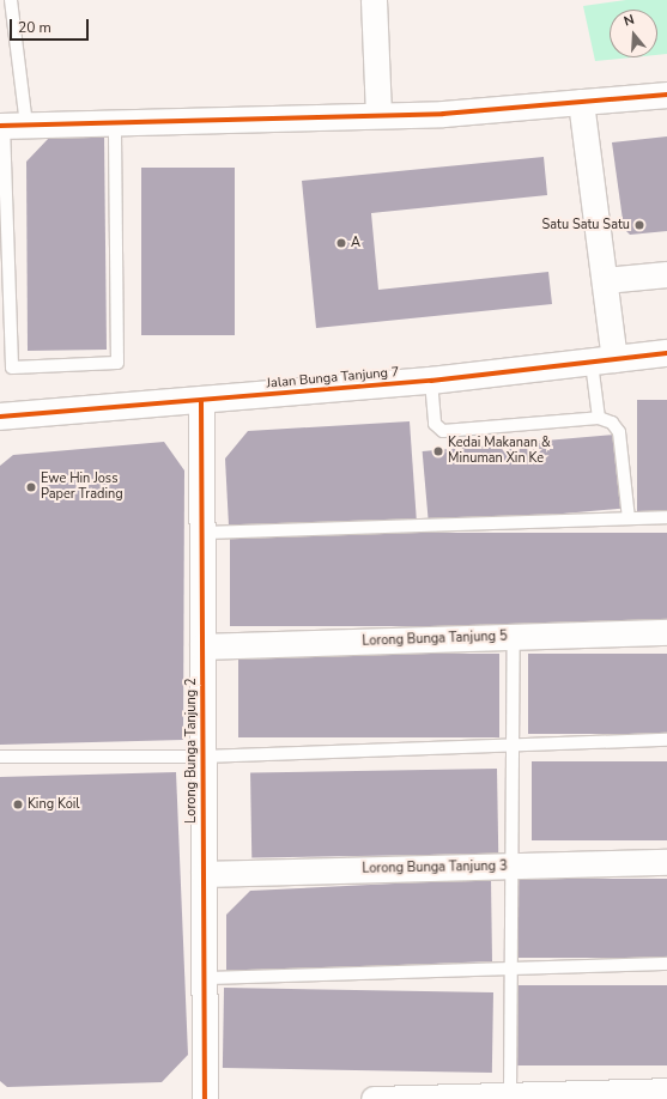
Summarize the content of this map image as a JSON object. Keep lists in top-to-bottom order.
{
  "streets": {
    "street": [
      "Jalan Bunga Tanjung 7",
      "Lorong Bunga Tanjung 5",
      "Lorong Bunga Tanjung 2",
      "Lorong Bunga Tanjung 3"
    ]
  },
  "crossings": [
    ["Jalan Bunga Tanjung 7", "Lorong Bunga Tanjung 2"],
    ["Lorong Bunga Tanjung 5", "Lorong Bunga Tanjung 2"],
    ["Lorong Bunga Tanjung 2", "Lorong Bunga Tanjung 3"]
  ],
  "places": [
    "Satu Satu Satu",
    "A",
    "Kedai Makanan & Minuman Xin Ke",
    "Ewe Hin Joss Paper Trading",
    "King Koil"
  ],
  "scale_bar": "20 m",
  "north": "top"
}
